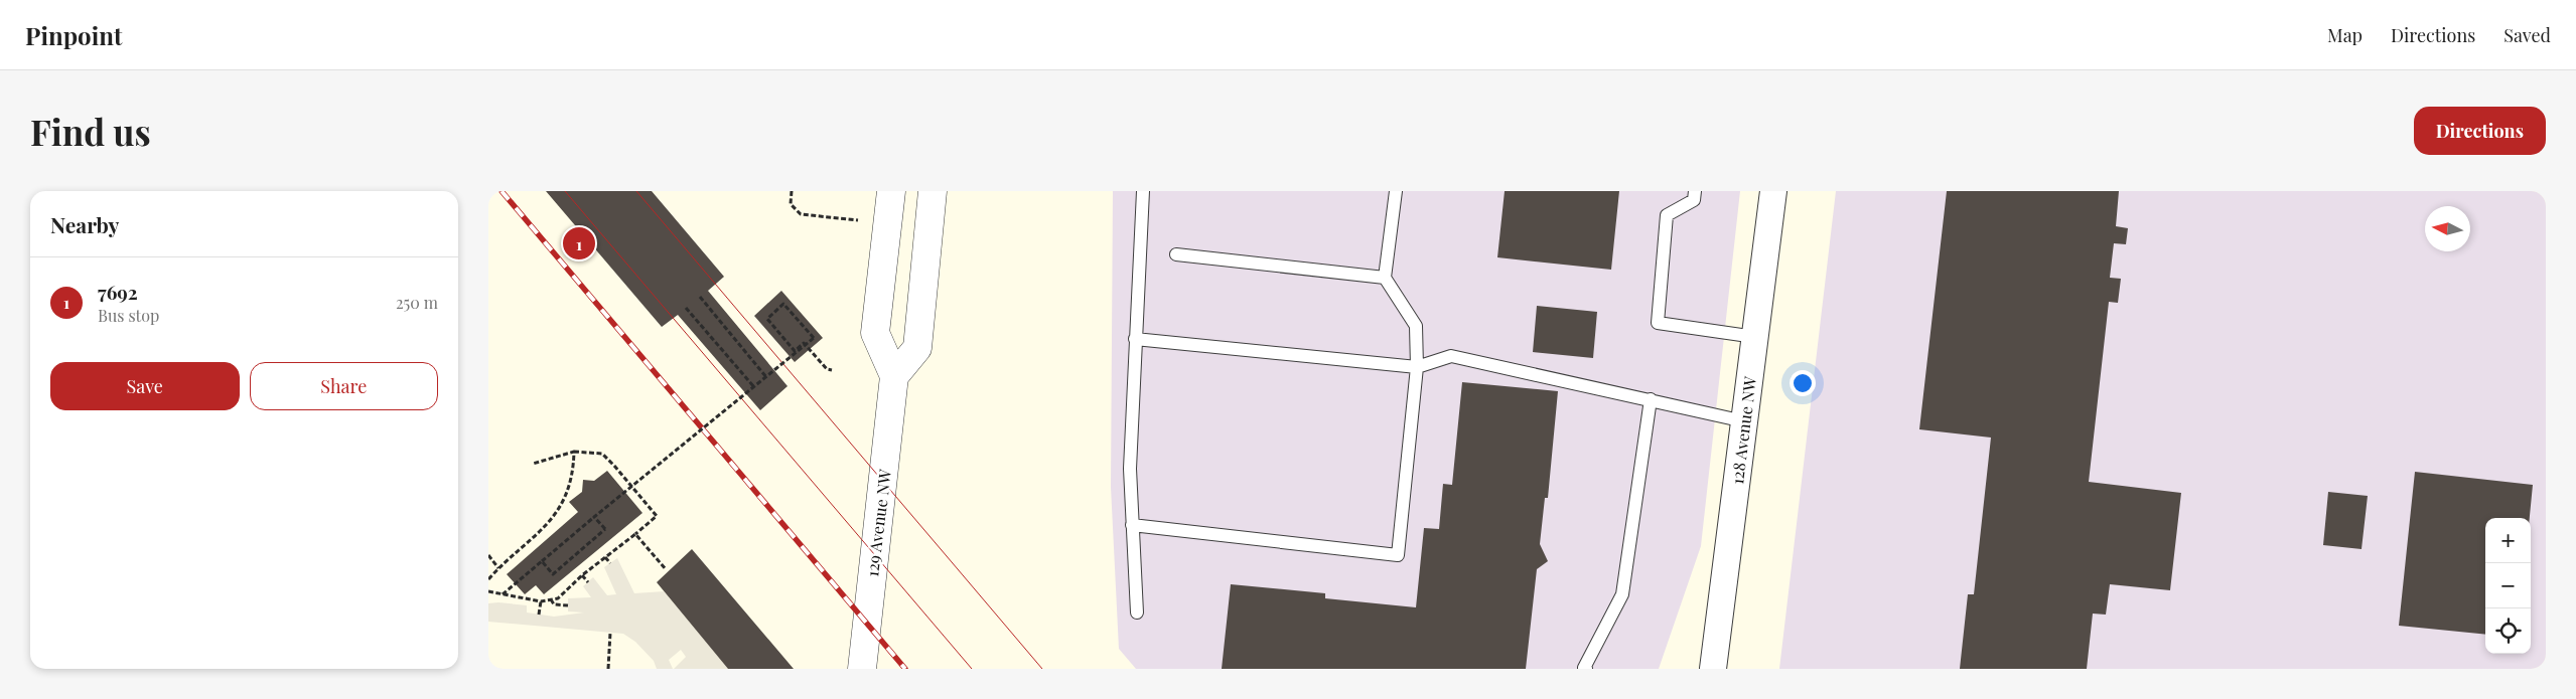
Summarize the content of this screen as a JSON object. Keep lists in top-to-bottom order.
{
  "streets": {
    "street": ["128 Avenue NW", "129 Avenue NW"]
  },
  "north": "left",
  "page": {
    "header": "Pinpoint",
    "nav": ["Map", "Directions", "Saved"],
    "buttons": [
      "Directions",
      ["Save", "Share"]
    ],
    "title": "Find us",
    "heading": "Nearby",
    "pins": "1",
    "list": [
      {
        "mark": "1",
        "name": "7692",
        "note": "Bus stop",
        "value": "250 m"
      }
    ],
    "map_buttons": ["+", "−"]
  }
}
